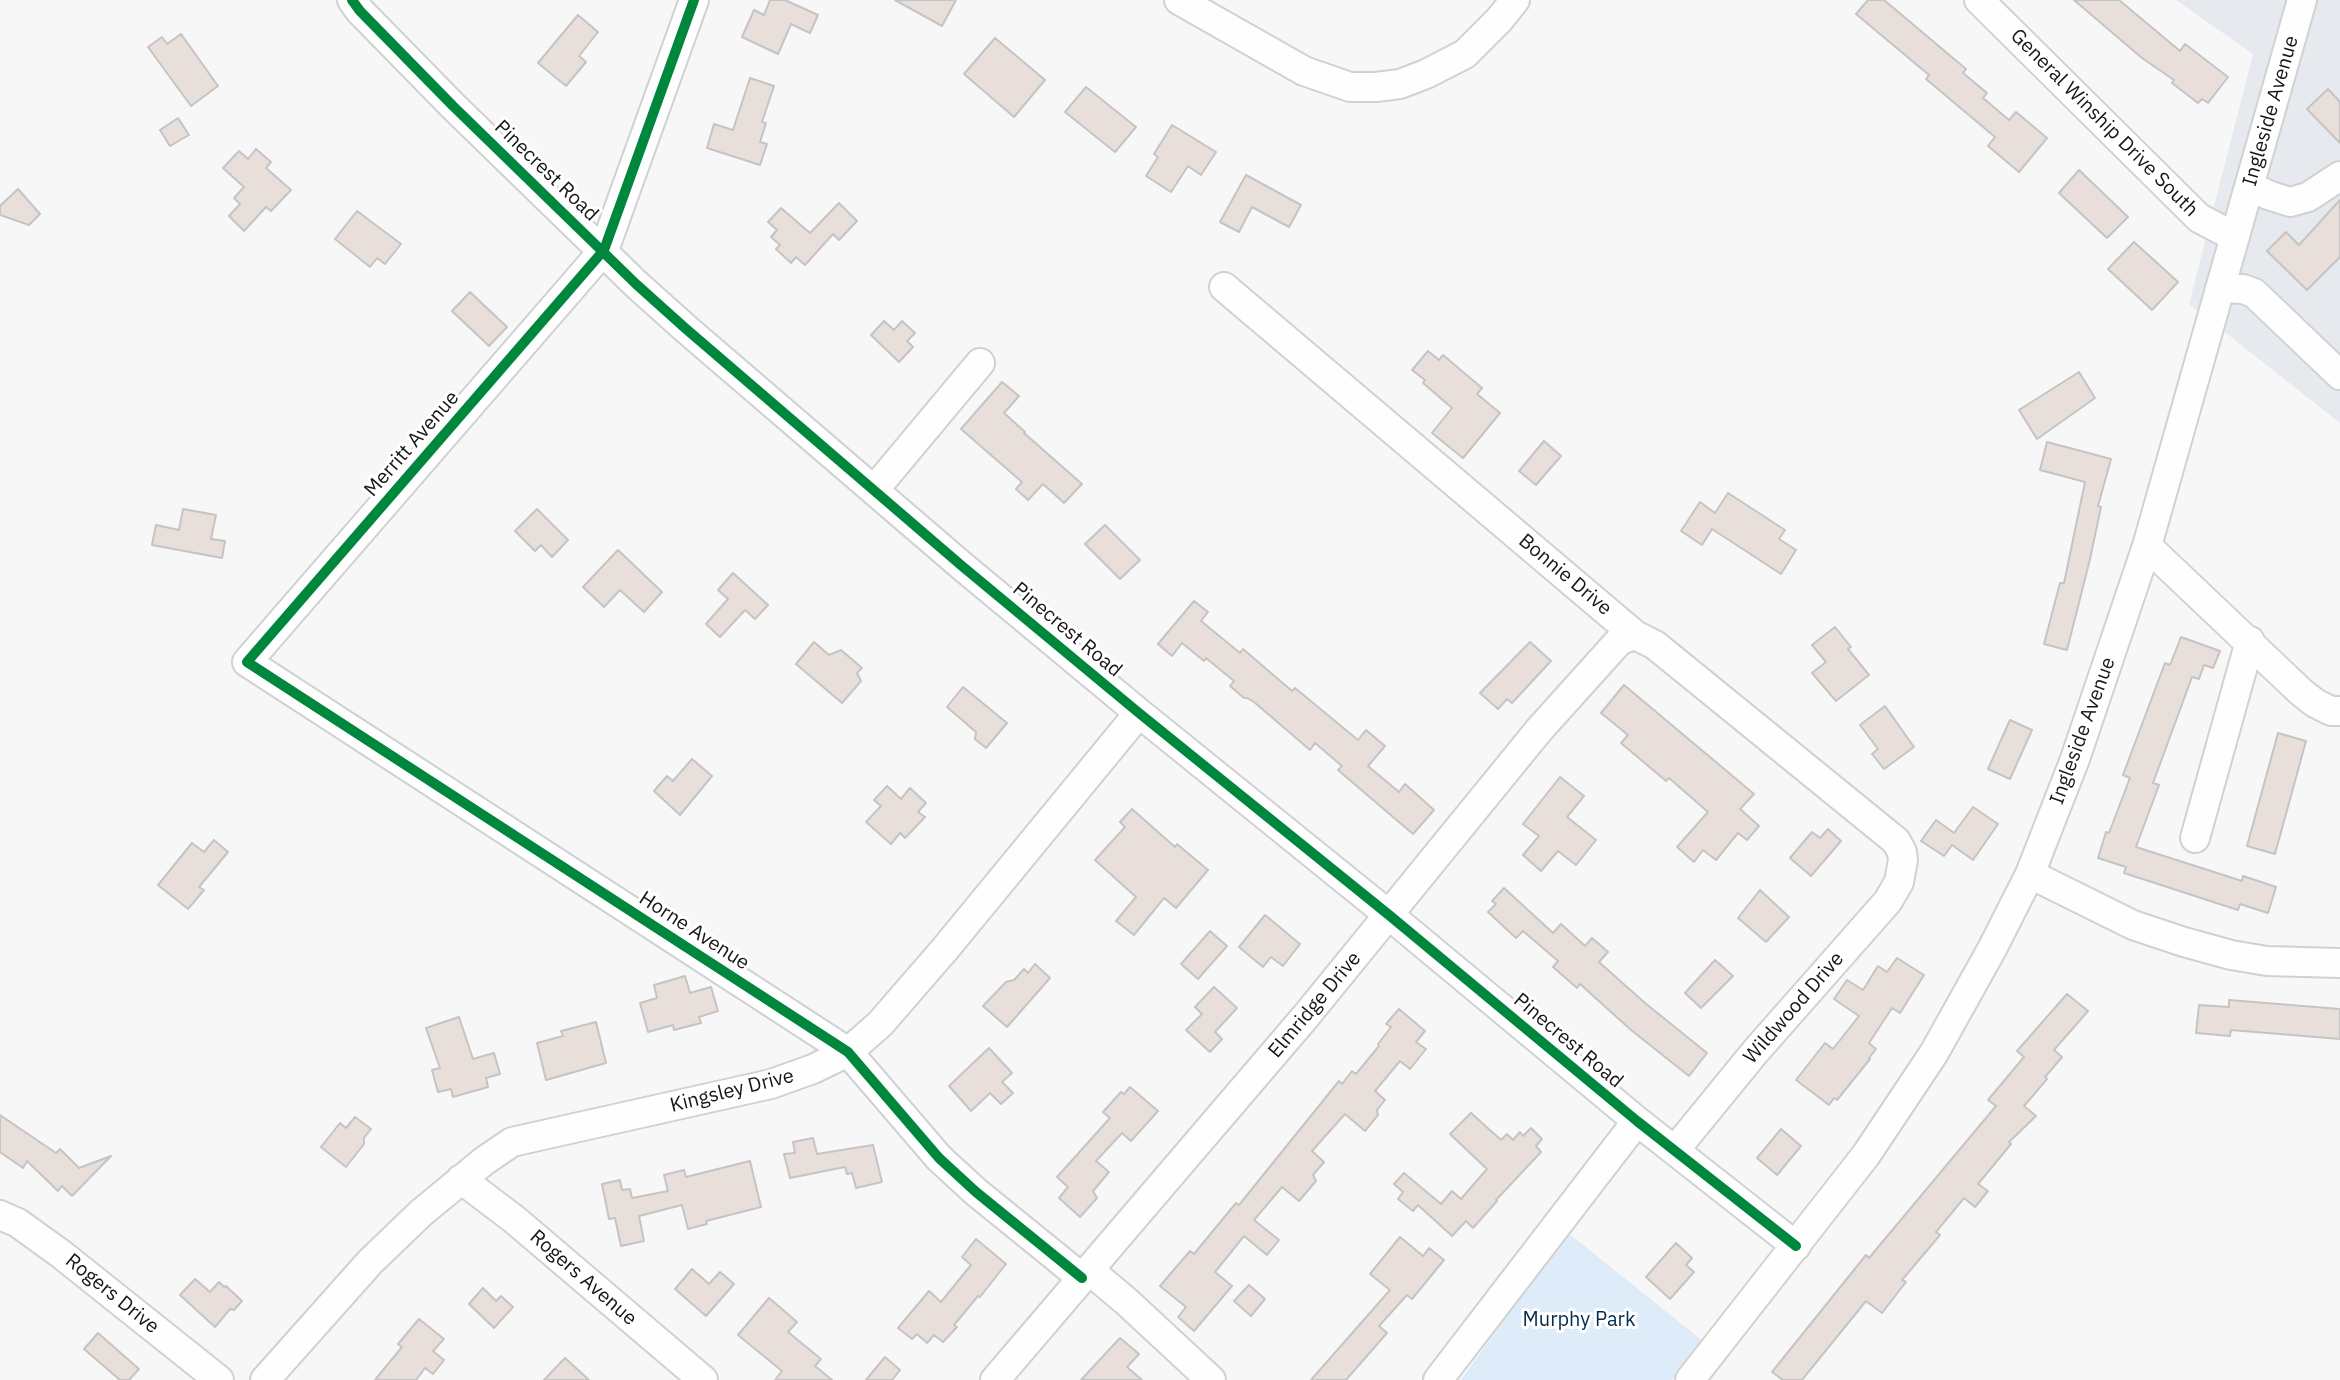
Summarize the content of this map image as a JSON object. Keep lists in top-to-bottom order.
{
  "streets": {
    "street": [
      "Ingleside Avenue",
      "General Winship Drive South",
      "Pinecrest Road",
      "Merritt Avenue",
      "Bonnie Drive",
      "Horne Avenue",
      "Elmridge Drive",
      "Wildwood Drive",
      "Kingsley Drive",
      "Rogers Avenue",
      "Rogers Drive"
    ]
  },
  "crossings": [
    ["Ingleside Avenue", "General Winship Drive South"],
    ["Ingleside Avenue", "Pinecrest Road"],
    ["Pinecrest Road", "Merritt Avenue"],
    ["Pinecrest Road", "Elmridge Drive"],
    ["Pinecrest Road", "Wildwood Drive"],
    ["Pinecrest Road", "Kingsley Drive"],
    ["Merritt Avenue", "Horne Avenue"],
    ["Bonnie Drive", "Elmridge Drive"],
    ["Bonnie Drive", "Wildwood Drive"],
    ["Horne Avenue", "Elmridge Drive"],
    ["Horne Avenue", "Kingsley Drive"],
    ["Kingsley Drive", "Rogers Avenue"]
  ],
  "parks": ["Murphy Park"]
}
